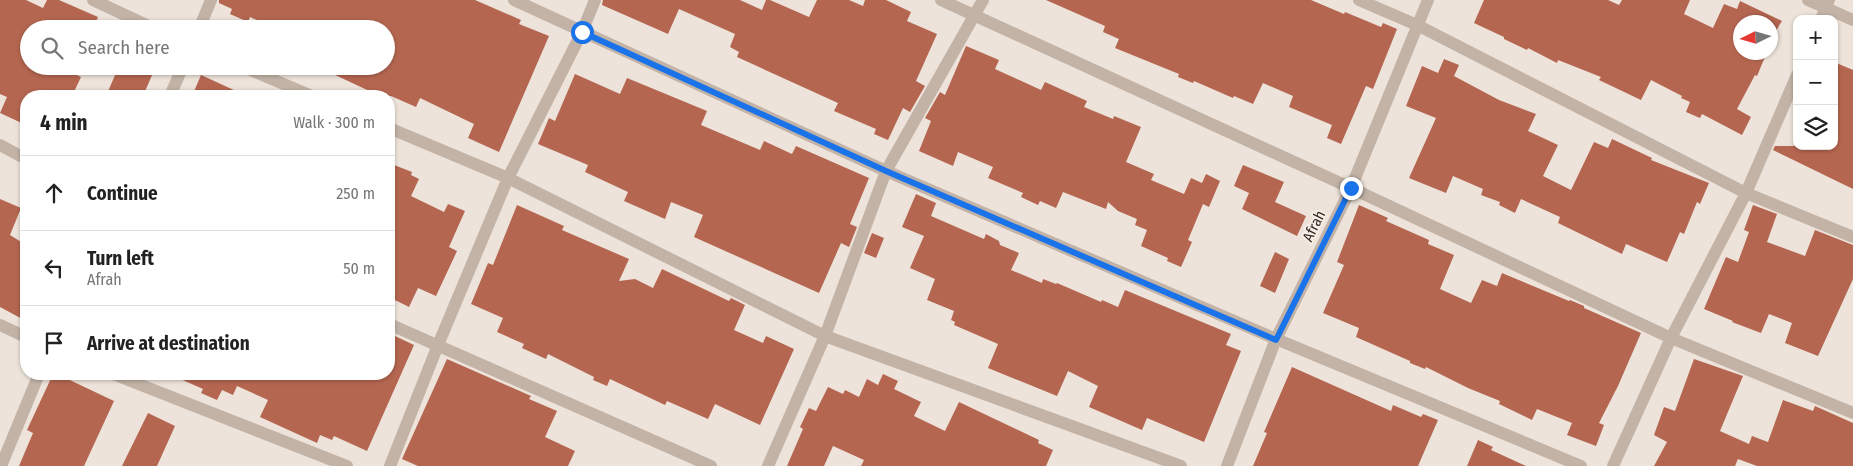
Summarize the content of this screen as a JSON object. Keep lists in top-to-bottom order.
{
  "streets": {
    "street": ["Afrah"]
  },
  "north": "left",
  "page": {
    "map_buttons": ["+", "−"],
    "search": "Search here",
    "heading": ["4 min", "Walk · 300 m"],
    "list": [
      ["Continue", "250 m"],
      ["Turn left", "Afrah", "50 m"],
      "Arrive at destination"
    ]
  }
}
